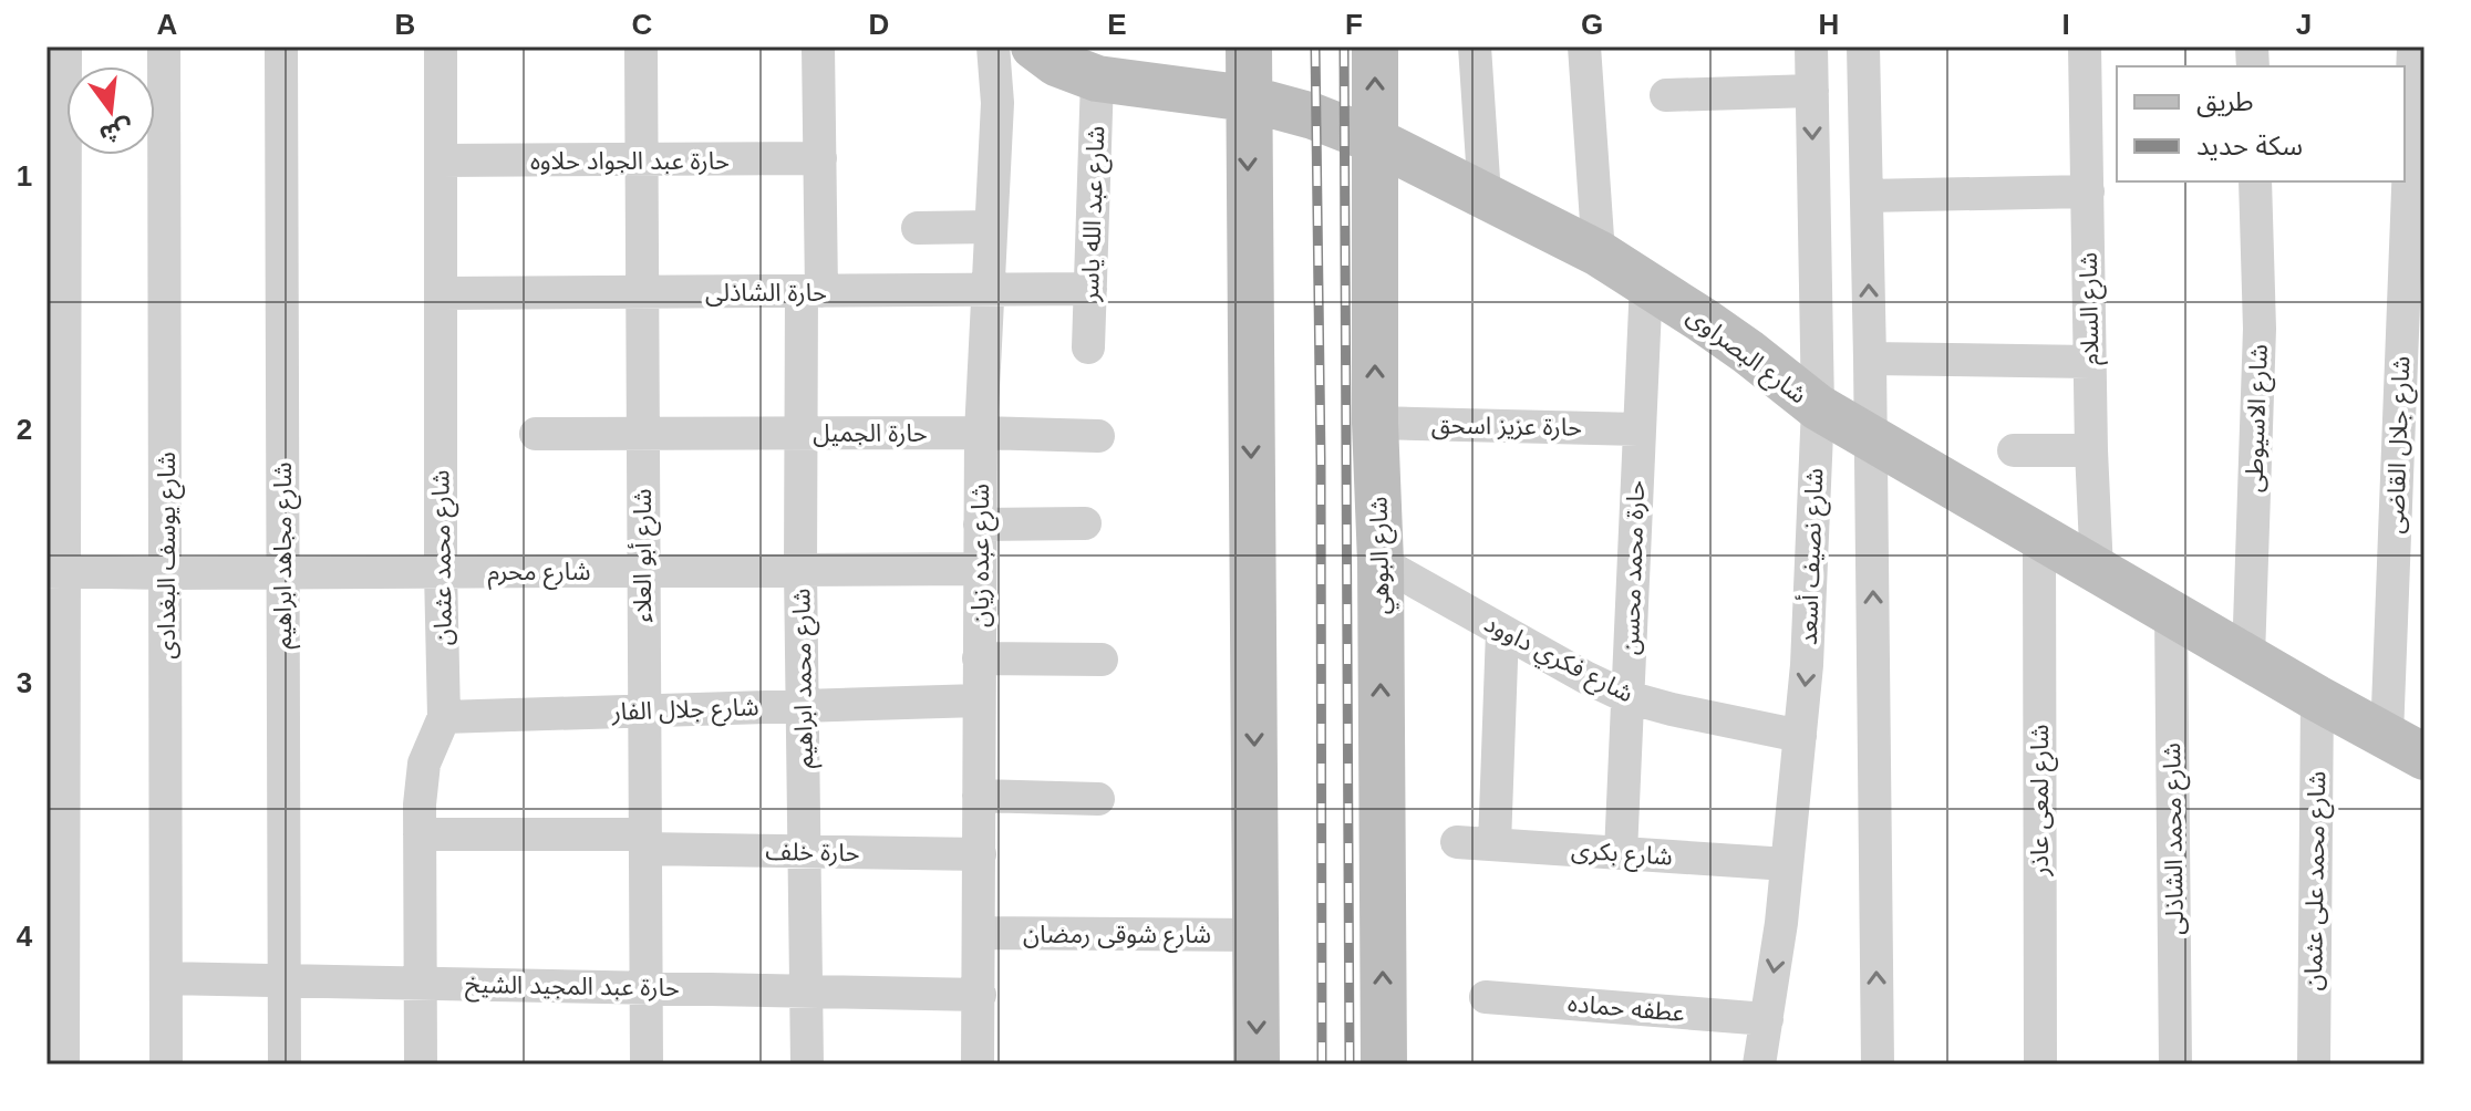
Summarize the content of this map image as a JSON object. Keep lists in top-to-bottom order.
{
  "streets": {
    "street": [
      "حارة عبد الجواد حلاوه",
      "شارع عبد الله ياسر",
      "حارة الشاذلى",
      "شارع السلام",
      "شارع البصراوى",
      "شارع الاسيوطى",
      "حارة عزيز اسحق",
      "حارة الجميل",
      "شارع جلال القاضى",
      "شارع يوسف البغدادى",
      "شارع مجاهد ابراهيم",
      "شارع أبو العلاء",
      "شارع عبده زيان",
      "شارع البوهي",
      "شارع نصيف أسعد",
      "شارع محمد عثمان",
      "حارة محمد محسن",
      "شارع محرم",
      "شارع فكري داوود",
      "شارع محمد ابراهيم",
      "شارع جلال الفار",
      "شارع لمعى عاذر",
      "شارع محمد الشاذلى",
      "حارة خلف",
      "شارع بكرى",
      "شارع محمد على عثمان",
      "شارع شوقى رمضان",
      "حارة عبد المجيد الشيخ",
      "عطفه حماده"
    ]
  },
  "crossings": [
    ["حارة عبد الجواد حلاوه", "شارع أبو العلاء"],
    ["حارة عبد الجواد حلاوه", "شارع محمد عثمان"],
    ["حارة عبد الجواد حلاوه", "شارع محمد ابراهيم"],
    ["شارع عبد الله ياسر", "حارة الشاذلى"],
    ["شارع عبد الله ياسر", "شارع البصراوى"],
    ["حارة الشاذلى", "شارع أبو العلاء"],
    ["حارة الشاذلى", "شارع عبده زيان"],
    ["حارة الشاذلى", "شارع محمد عثمان"],
    ["حارة الشاذلى", "شارع محمد ابراهيم"],
    ["شارع السلام", "شارع البصراوى"],
    ["شارع البصراوى", "شارع الاسيوطى"],
    ["شارع البصراوى", "شارع جلال القاضى"],
    ["شارع البصراوى", "شارع البوهي"],
    ["شارع البصراوى", "شارع نصيف أسعد"],
    ["شارع البصراوى", "حارة محمد محسن"],
    ["شارع البصراوى", "شارع لمعى عاذر"],
    ["شارع البصراوى", "شارع محمد الشاذلى"],
    ["شارع البصراوى", "شارع محمد على عثمان"],
    ["حارة عزيز اسحق", "شارع البوهي"],
    ["حارة عزيز اسحق", "حارة محمد محسن"],
    ["حارة الجميل", "شارع أبو العلاء"],
    ["حارة الجميل", "شارع عبده زيان"],
    ["حارة الجميل", "شارع محمد ابراهيم"],
    ["شارع يوسف البغدادى", "شارع محرم"],
    ["شارع يوسف البغدادى", "حارة عبد المجيد الشيخ"],
    ["شارع مجاهد ابراهيم", "شارع محرم"],
    ["شارع مجاهد ابراهيم", "حارة عبد المجيد الشيخ"],
    ["شارع أبو العلاء", "شارع محرم"],
    ["شارع أبو العلاء", "شارع جلال الفار"],
    ["شارع أبو العلاء", "حارة خلف"],
    ["شارع أبو العلاء", "حارة عبد المجيد الشيخ"],
    ["شارع عبده زيان", "شارع محرم"],
    ["شارع عبده زيان", "شارع جلال الفار"],
    ["شارع عبده زيان", "حارة خلف"],
    ["شارع عبده زيان", "شارع شوقى رمضان"],
    ["شارع عبده زيان", "حارة عبد المجيد الشيخ"],
    ["شارع البوهي", "شارع فكري داوود"],
    ["شارع نصيف أسعد", "شارع فكري داوود"],
    ["شارع نصيف أسعد", "شارع بكرى"],
    ["شارع نصيف أسعد", "عطفه حماده"],
    ["شارع محمد عثمان", "شارع محرم"],
    ["شارع محمد عثمان", "شارع جلال الفار"],
    ["شارع محمد عثمان", "حارة خلف"],
    ["شارع محمد عثمان", "حارة عبد المجيد الشيخ"],
    ["حارة محمد محسن", "شارع فكري داوود"],
    ["حارة محمد محسن", "شارع بكرى"],
    ["شارع محرم", "شارع محمد ابراهيم"],
    ["شارع محمد ابراهيم", "شارع جلال الفار"],
    ["شارع محمد ابراهيم", "حارة خلف"],
    ["شارع محمد ابراهيم", "حارة عبد المجيد الشيخ"]
  ],
  "legend": ["طريق", "سكة حديد"],
  "north": "bottom",
  "grid": {
    "columns": [
      "A",
      "B",
      "C",
      "D",
      "E",
      "F",
      "G",
      "H",
      "I",
      "J"
    ],
    "rows": [
      "1",
      "2",
      "3",
      "4"
    ]
  }
}
